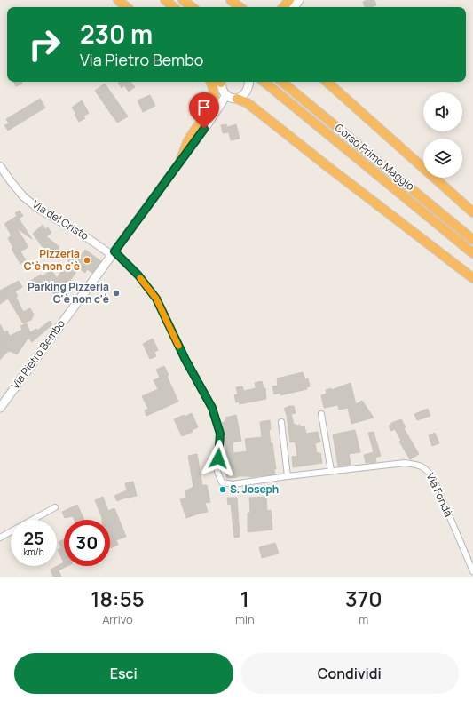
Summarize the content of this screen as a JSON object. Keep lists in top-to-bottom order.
{
  "streets": {
    "highway": ["Corso Primo Maggio"],
    "main road": ["Via Pietro Bembo"],
    "street": ["Via del Cristo", "Via Fondà"]
  },
  "crossings": [
    ["Via del Cristo", "Via Pietro Bembo"],
    ["Via del Cristo", "Via Fondà"],
    ["Via Pietro Bembo", "Via Fondà"]
  ],
  "places": ["Pizzeria C'è non c'è", "Parking Pizzeria C'è non c'è", "S. Joseph"],
  "page": {
    "turn": ["230 m", "Via Pietro Bembo"],
    "speed": "25 km/h",
    "limit": "30",
    "eta": [
      "18:55",
      "Arrivo",
      "1",
      "min",
      "370",
      "m"
    ],
    "buttons": ["Esci", "Condividi"]
  }
}
